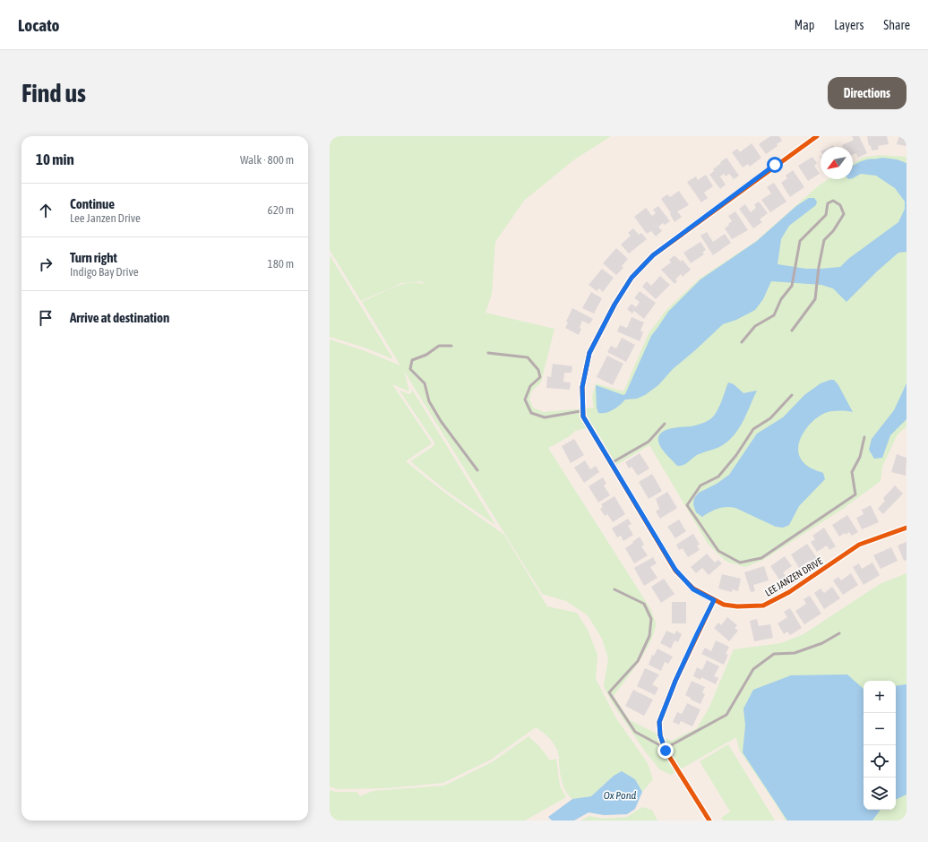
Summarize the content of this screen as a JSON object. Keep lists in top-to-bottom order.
{
  "streets": {
    "street": ["LEE JANZEN DRIVE"]
  },
  "water": ["Ox Pond"],
  "north": "bottom left",
  "page": {
    "header": "Locato",
    "nav": ["Map", "Layers", "Share"],
    "buttons": "Directions",
    "title": "Find us",
    "heading": ["10 min", "Walk · 800 m"],
    "list": [
      ["Continue", "Lee Janzen Drive", "620 m"],
      ["Turn right", "Indigo Bay Drive", "180 m"],
      "Arrive at destination"
    ],
    "map_buttons": ["+", "−"]
  }
}
